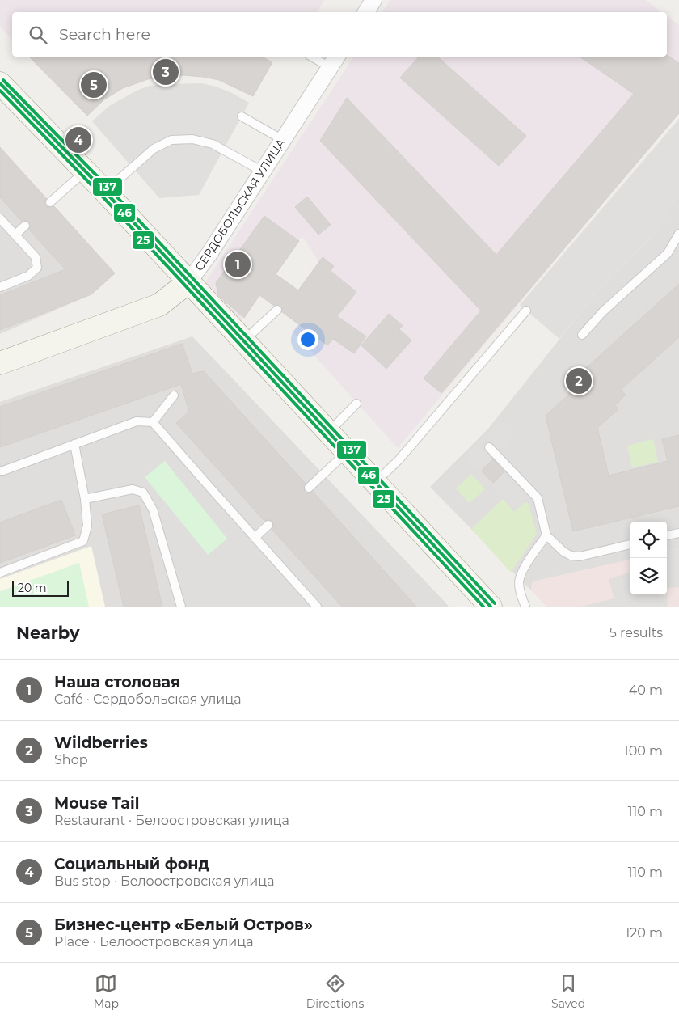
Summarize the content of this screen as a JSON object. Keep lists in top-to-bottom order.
{
  "streets": {
    "main road": ["СЕРДОБОЛЬСКАЯ УЛИЦА"]
  },
  "lines": ["transit line 137", "transit line 46", "transit line 25"],
  "scale_bar": "20 m",
  "page": {
    "search": "Search here",
    "pins": [
      "3",
      "5",
      "4",
      "1",
      "2"
    ],
    "scale": "20 m",
    "heading": ["Nearby", "5 results"],
    "list": [
      {
        "mark": "1",
        "name": "Наша столовая",
        "note": "Café · Сердобольская улица",
        "value": "40 m"
      },
      {
        "mark": "2",
        "name": "Wildberries",
        "note": "Shop",
        "value": "100 m"
      },
      {
        "mark": "3",
        "name": "Mouse Tail",
        "note": "Restaurant · Белоостровская улица",
        "value": "110 m"
      },
      {
        "mark": "4",
        "name": "Социальный фонд",
        "note": "Bus stop · Белоостровская улица",
        "value": "110 m"
      },
      {
        "mark": "5",
        "name": "Бизнес-центр «Белый Остров»",
        "note": "Place · Белоостровская улица",
        "value": "120 m"
      }
    ],
    "nav": ["Map", "Directions", "Saved"]
  }
}
